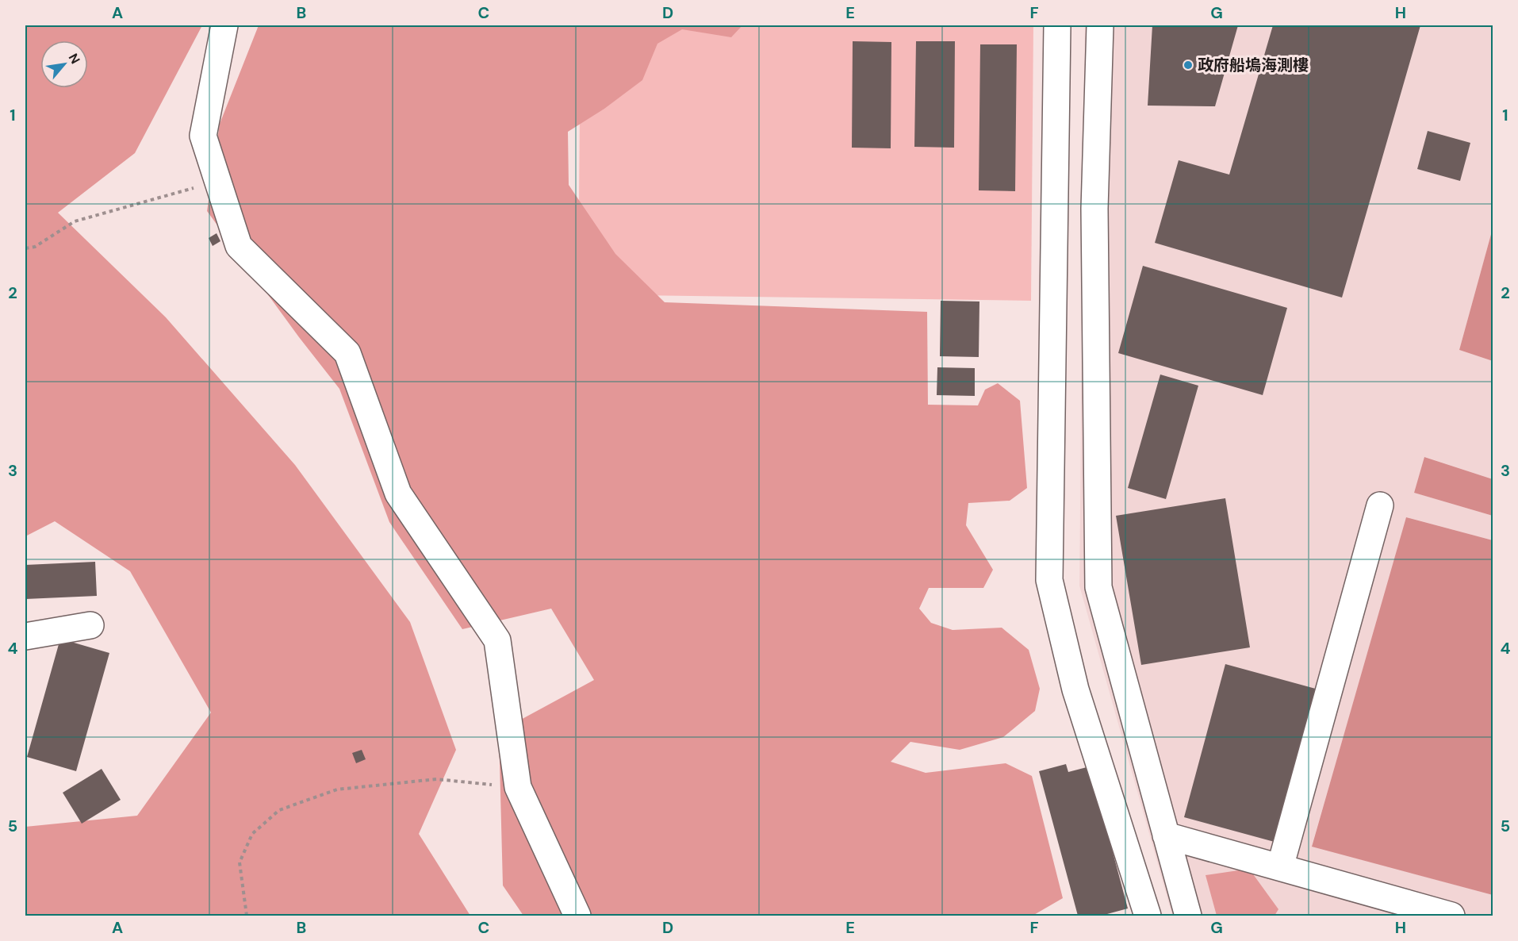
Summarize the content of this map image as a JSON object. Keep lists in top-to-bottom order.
{
  "places": ["政府船塢海測樓"],
  "north": "top right",
  "grid": {
    "columns": [
      "A",
      "B",
      "C",
      "D",
      "E",
      "F",
      "G",
      "H"
    ],
    "rows": [
      "1",
      "2",
      "3",
      "4",
      "5"
    ]
  }
}
